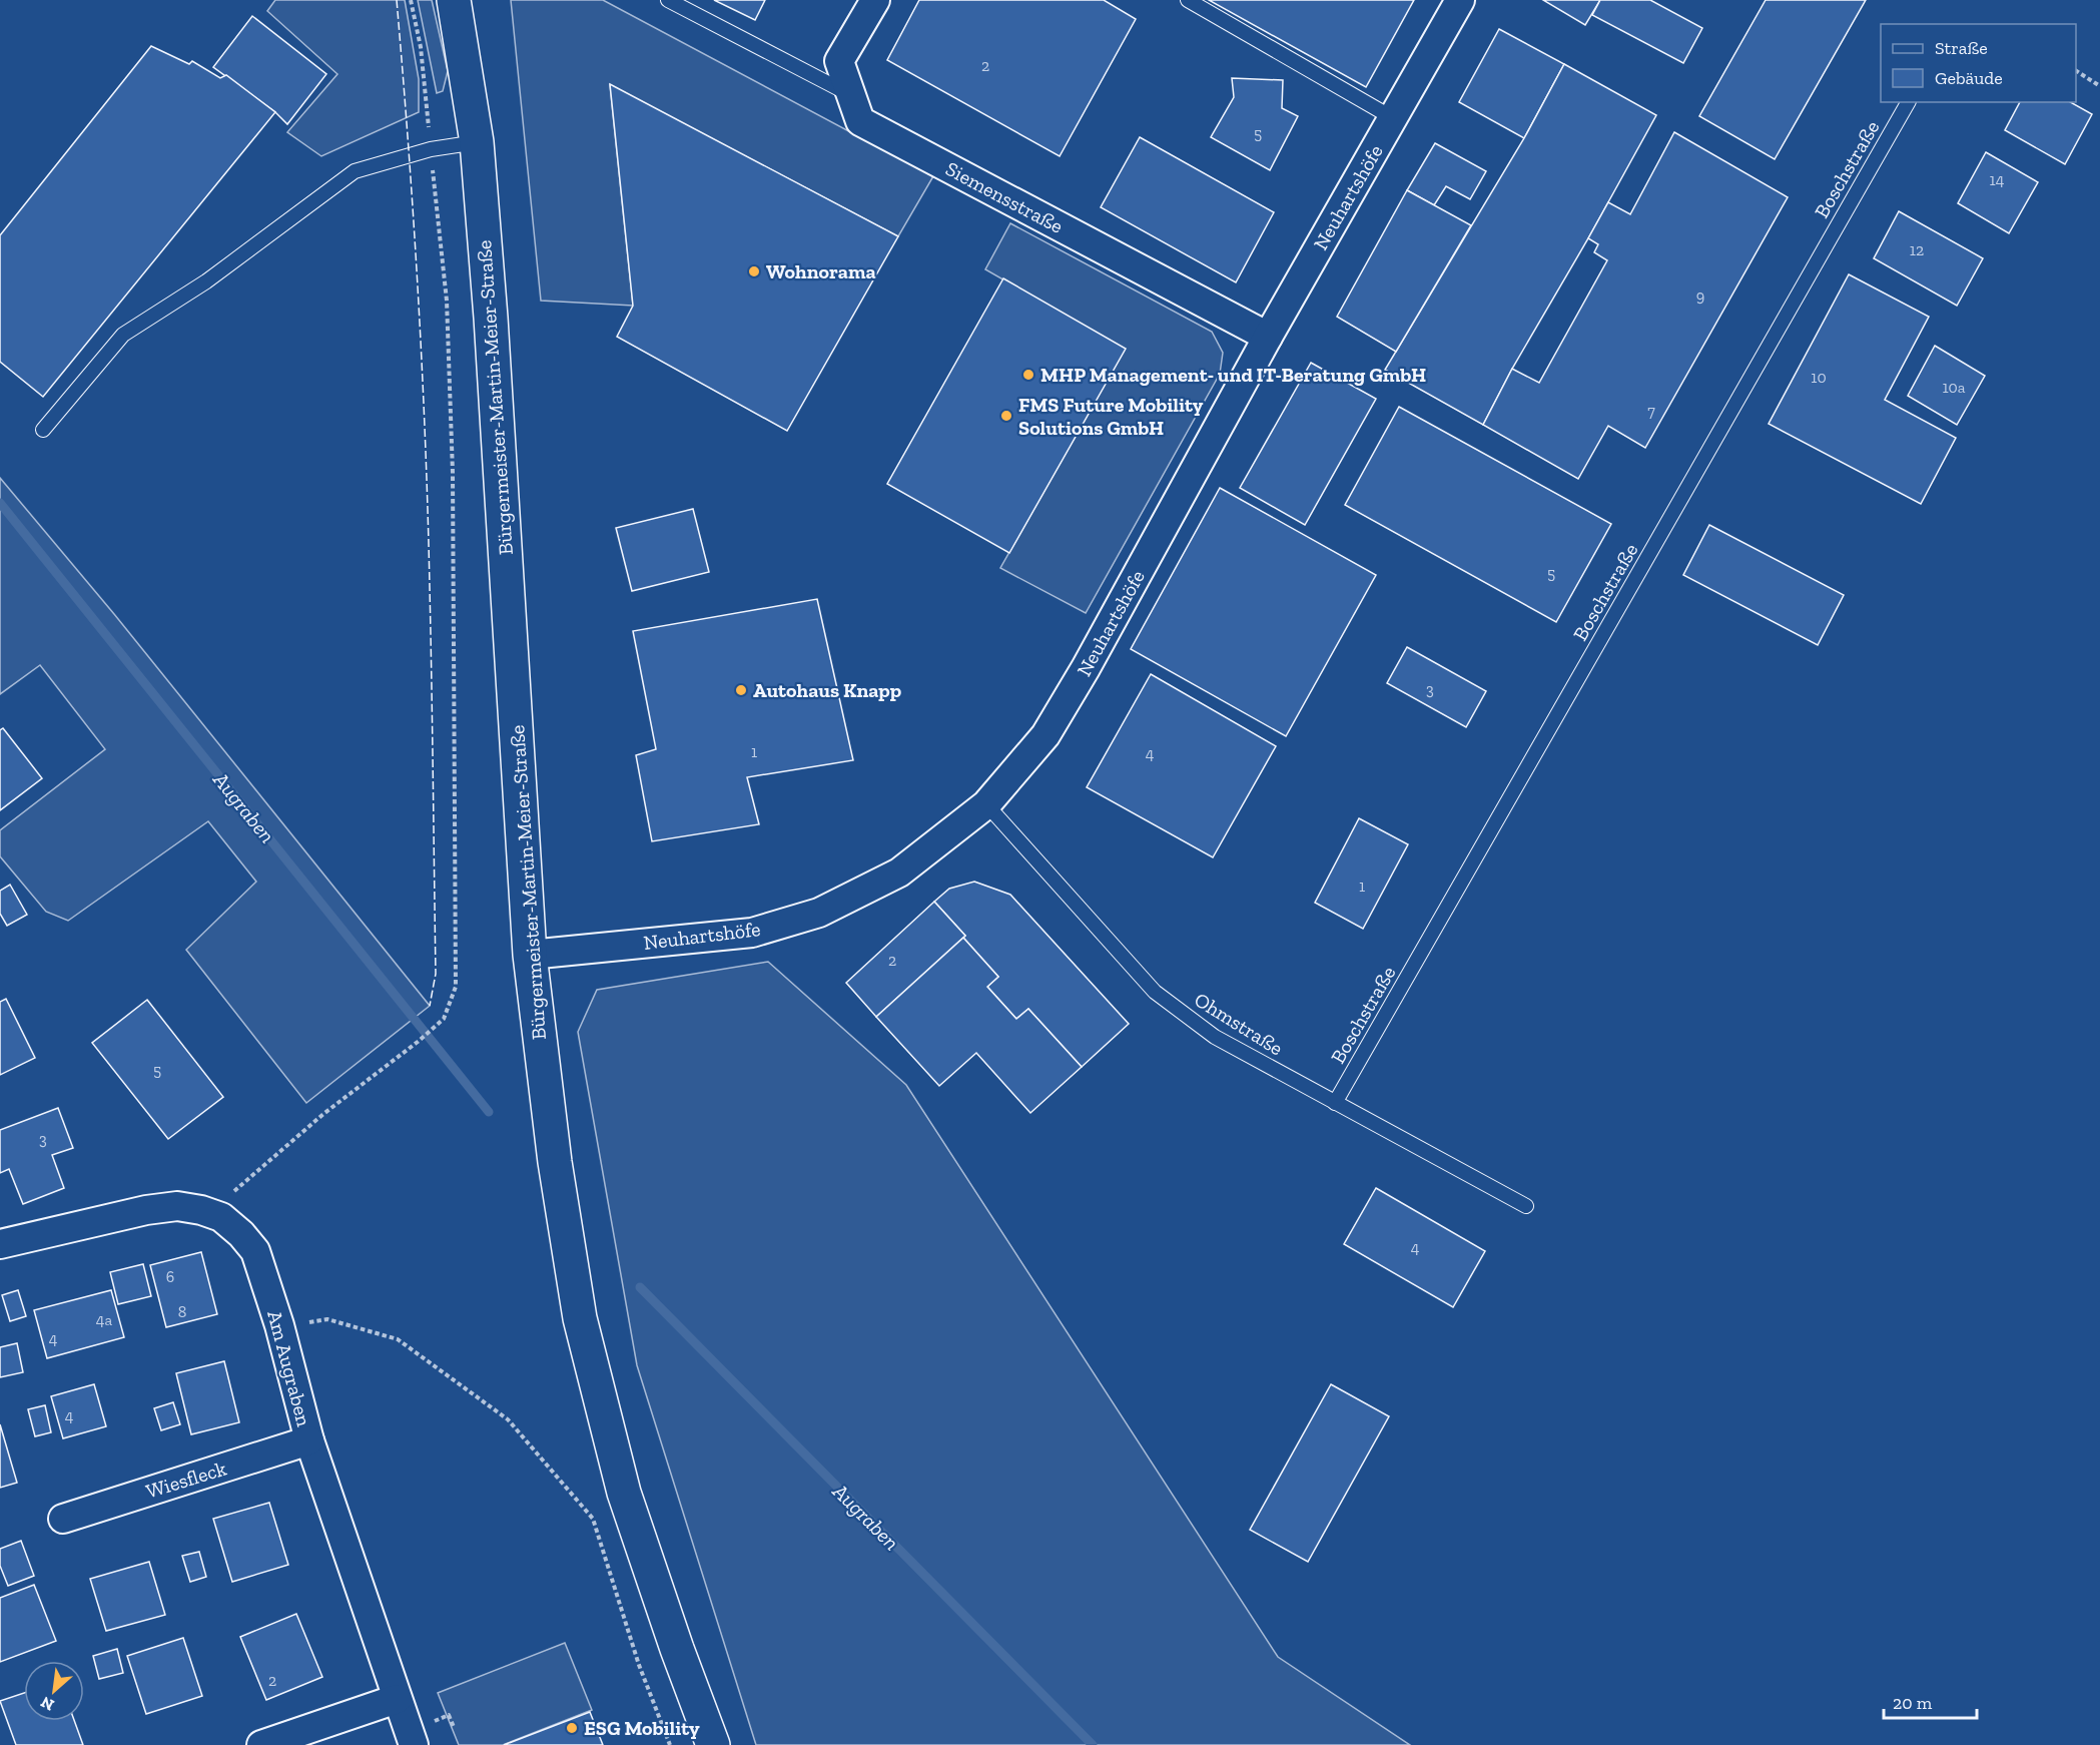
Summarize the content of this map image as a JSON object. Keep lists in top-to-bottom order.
{
  "streets": {
    "street": [
      "Siemensstraße",
      "Neuhartshöfe",
      "Bürgermeister-Martin-Meier-Straße",
      "Am Augraben",
      "Wiesfleck"
    ],
    "lane": ["Boschstraße", "Ohmstraße"]
  },
  "crossings": [
    ["Boschstraße", "Ohmstraße"],
    ["Siemensstraße", "Neuhartshöfe"],
    ["Neuhartshöfe", "Bürgermeister-Martin-Meier-Straße"],
    ["Neuhartshöfe", "Ohmstraße"],
    ["Am Augraben", "Wiesfleck"]
  ],
  "water": ["Augraben"],
  "places": [
    "Wohnorama",
    "MHP Management- und IT-Beratung GmbH",
    "FMS Future Mobility Solutions GmbH",
    "Autohaus Knapp",
    "ESG Mobility"
  ],
  "house_numbers": [
    "2",
    "5",
    "14",
    "12",
    "9",
    "10",
    "10a",
    "7",
    "5",
    "3",
    "1",
    "4",
    "1",
    "2",
    "5",
    "3",
    "4",
    "6",
    "8",
    "4a",
    "4",
    "4",
    "2"
  ],
  "legend": ["Straße", "Gebäude"],
  "scale_bar": "20 m",
  "north": "bottom left"
}
